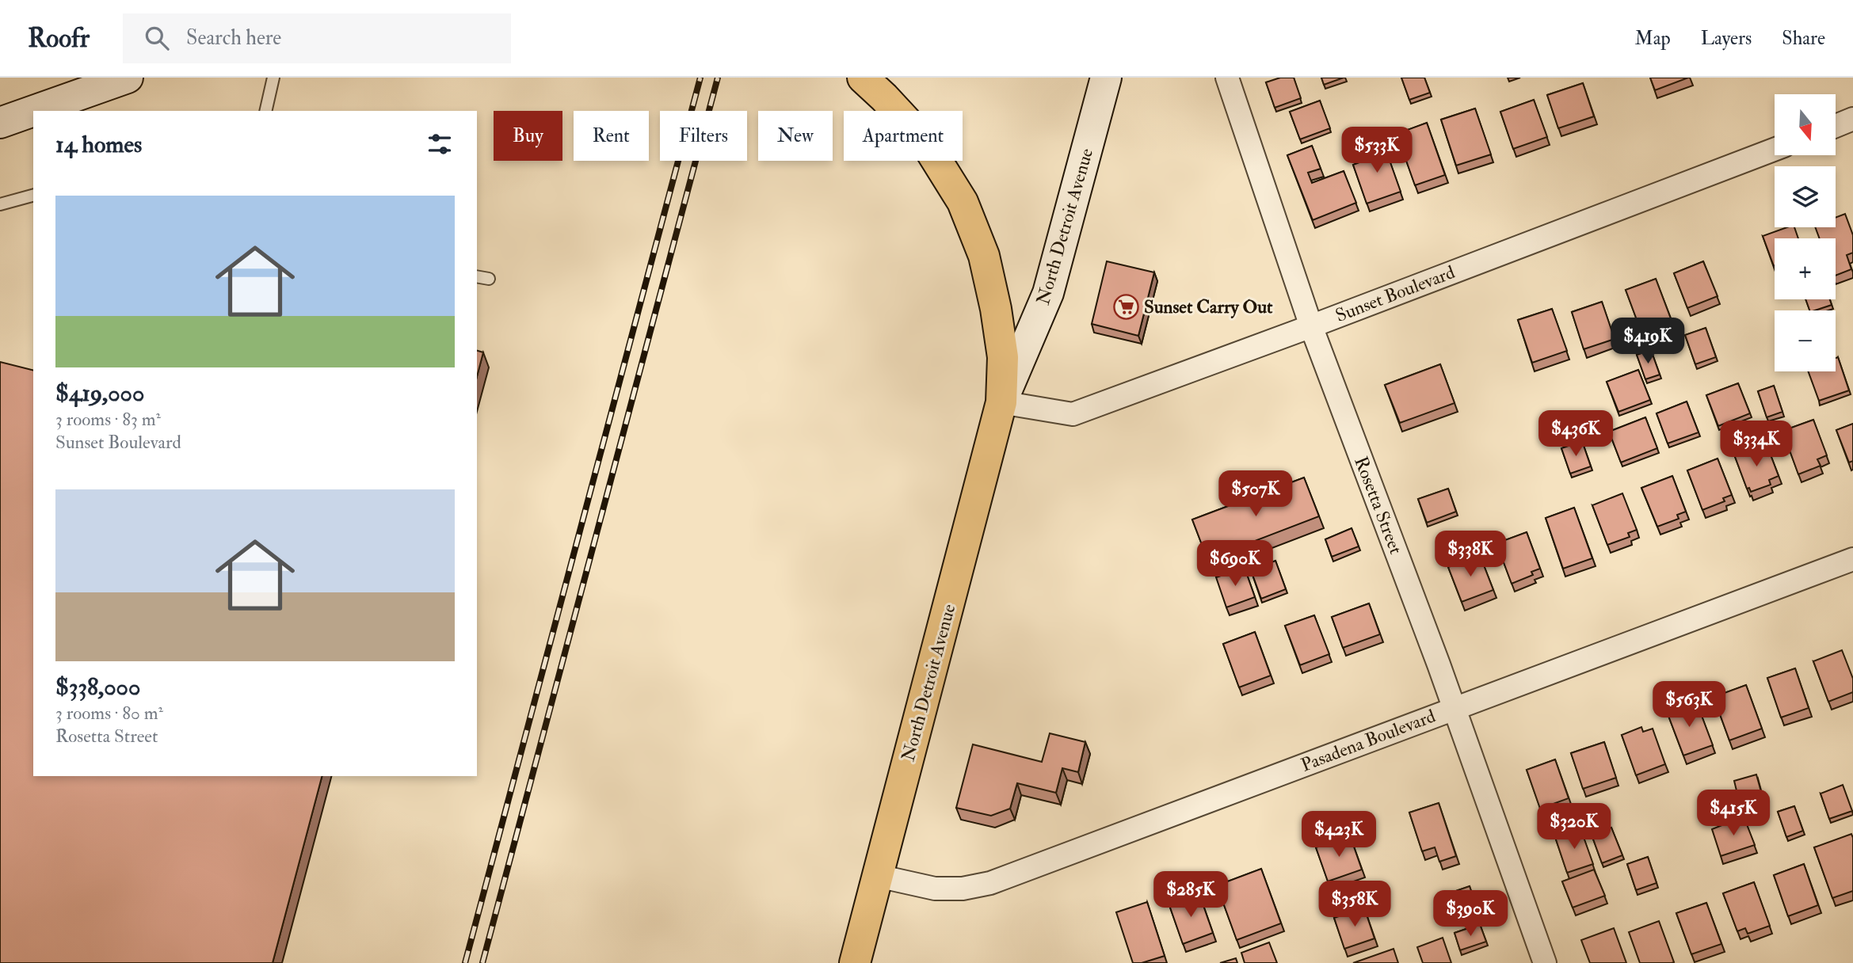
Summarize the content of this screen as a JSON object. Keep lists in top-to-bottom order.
{
  "streets": {
    "main road": ["North Detroit Avenue"],
    "street": ["Sunset Boulevard", "Rosetta Street", "Pasadena Boulevard"]
  },
  "crossings": [
    ["North Detroit Avenue", "Sunset Boulevard"],
    ["North Detroit Avenue", "Pasadena Boulevard"],
    ["Sunset Boulevard", "Rosetta Street"],
    ["Rosetta Street", "Pasadena Boulevard"]
  ],
  "places": {
    "supermarket": ["Sunset Carry Out"]
  },
  "north": "bottom",
  "page": {
    "header": "Roofr",
    "search": "Search here",
    "nav": ["Map", "Layers", "Share"],
    "map_buttons": ["+", "−"],
    "chip": [
      "Buy",
      "Rent",
      "Filters",
      "New",
      "Apartment"
    ],
    "heading": "14 homes",
    "price": [
      "$533K",
      "$419K",
      "$436K",
      "$334K",
      "$507K",
      "$338K",
      "$690K",
      "$563K",
      "$415K",
      "$320K",
      "$423K",
      "$285K",
      "$358K",
      "$390K"
    ],
    "list": [
      {
        "name": "$419,000",
        "note": "3 rooms · 83 m² · Sunset Boulevard"
      },
      {
        "name": "$338,000",
        "note": "3 rooms · 80 m² · Rosetta Street"
      }
    ]
  }
}
